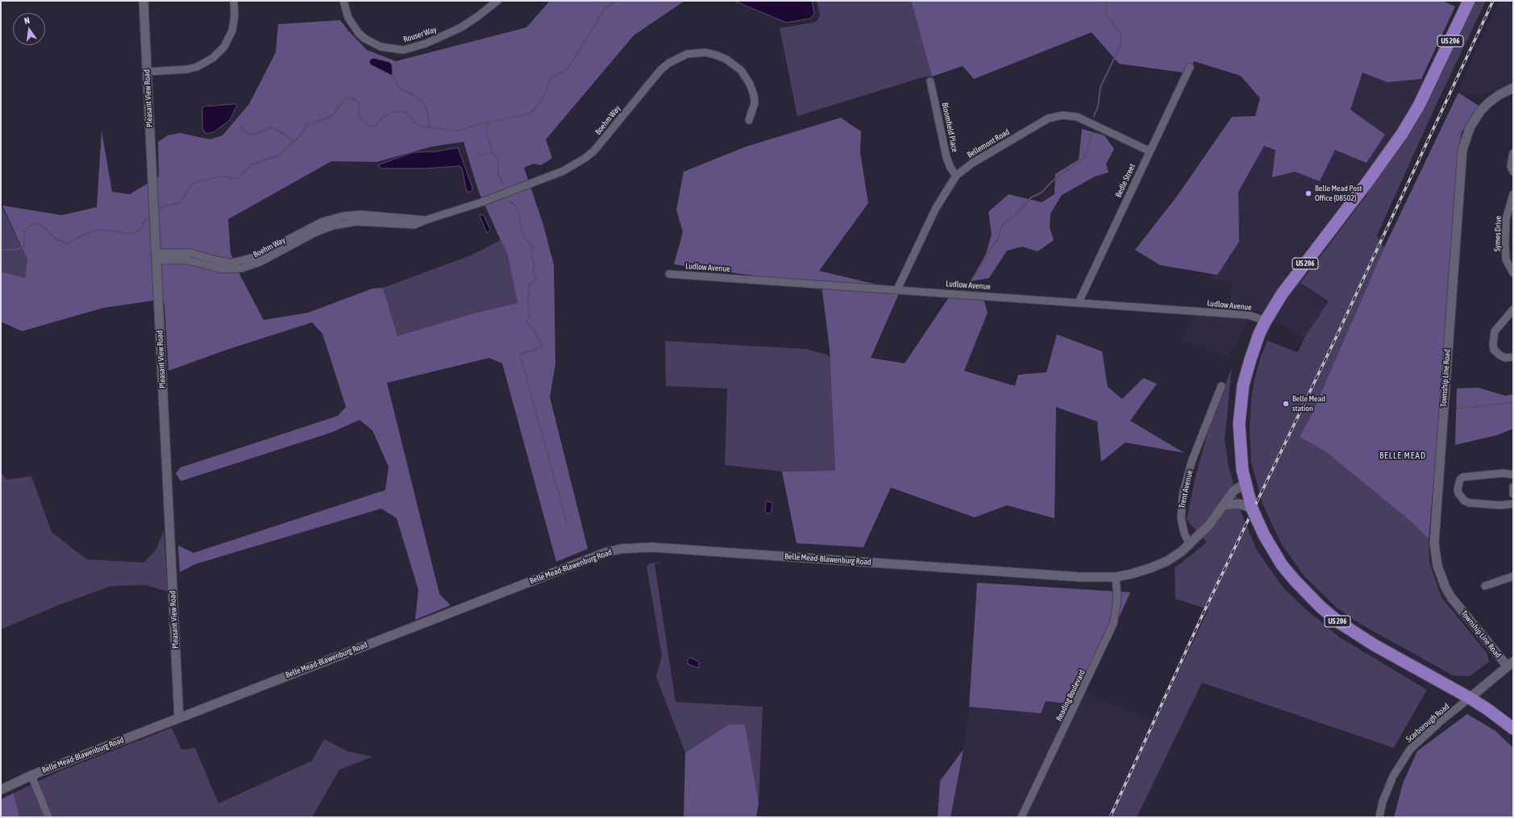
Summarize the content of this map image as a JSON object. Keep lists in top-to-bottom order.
{
  "streets": {
    "highway": ["US 206"],
    "street": [
      "Rouser Way",
      "Pleasant View Road",
      "Boehm Way",
      "Bloomfield Place",
      "Bellemont Road",
      "Bedle Street",
      "Symes Drive",
      "Ludlow Avenue",
      "Township Line Road",
      "Trent Avenue",
      "Belle Mead-Blawenburg Road",
      "Reading Boulevard",
      "Scarborough Road"
    ]
  },
  "crossings": [
    ["US 206", "Ludlow Avenue"],
    ["US 206", "Scarborough Road"],
    ["Pleasant View Road", "Boehm Way"],
    ["Pleasant View Road", "Belle Mead-Blawenburg Road"],
    ["Bloomfield Place", "Bellemont Road"],
    ["Bellemont Road", "Bedle Street"],
    ["Bellemont Road", "Ludlow Avenue"],
    ["Bedle Street", "Ludlow Avenue"],
    ["Trent Avenue", "Belle Mead-Blawenburg Road"],
    ["Belle Mead-Blawenburg Road", "Reading Boulevard"]
  ],
  "districts": ["BELLE MEAD"],
  "places": ["Belle Mead Post Office (08502)", "Belle Mead station"],
  "north": "top"
}
